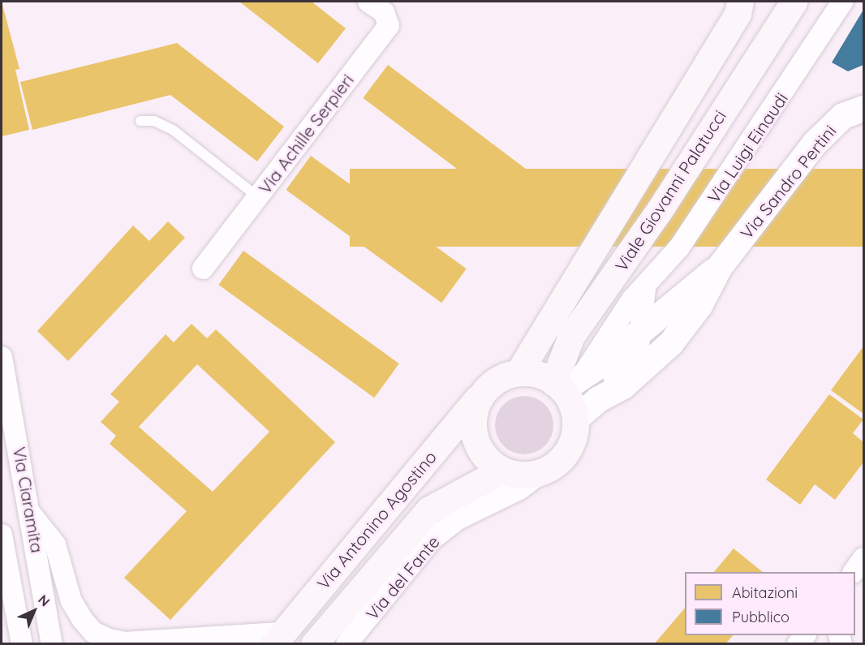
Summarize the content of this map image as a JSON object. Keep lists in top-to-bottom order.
{
  "streets": {
    "main road": ["Viale Giovanni Palatucci", "Via Antonino Agostino"],
    "street": [
      "Via Achille Serpieri",
      "Via Luigi Einaudi",
      "Via Sandro Pertini",
      "Via Ciaramita",
      "Via del Fante"
    ]
  },
  "crossings": [
    ["Via Luigi Einaudi", "Viale Giovanni Palatucci"],
    ["Via Luigi Einaudi", "Via Antonino Agostino"],
    ["Via Luigi Einaudi", "Via del Fante"],
    ["Viale Giovanni Palatucci", "Via Antonino Agostino"],
    ["Viale Giovanni Palatucci", "Via del Fante"],
    ["Via Antonino Agostino", "Via del Fante"]
  ],
  "legend": ["Abitazioni", "Pubblico"],
  "north": "top right"
}
